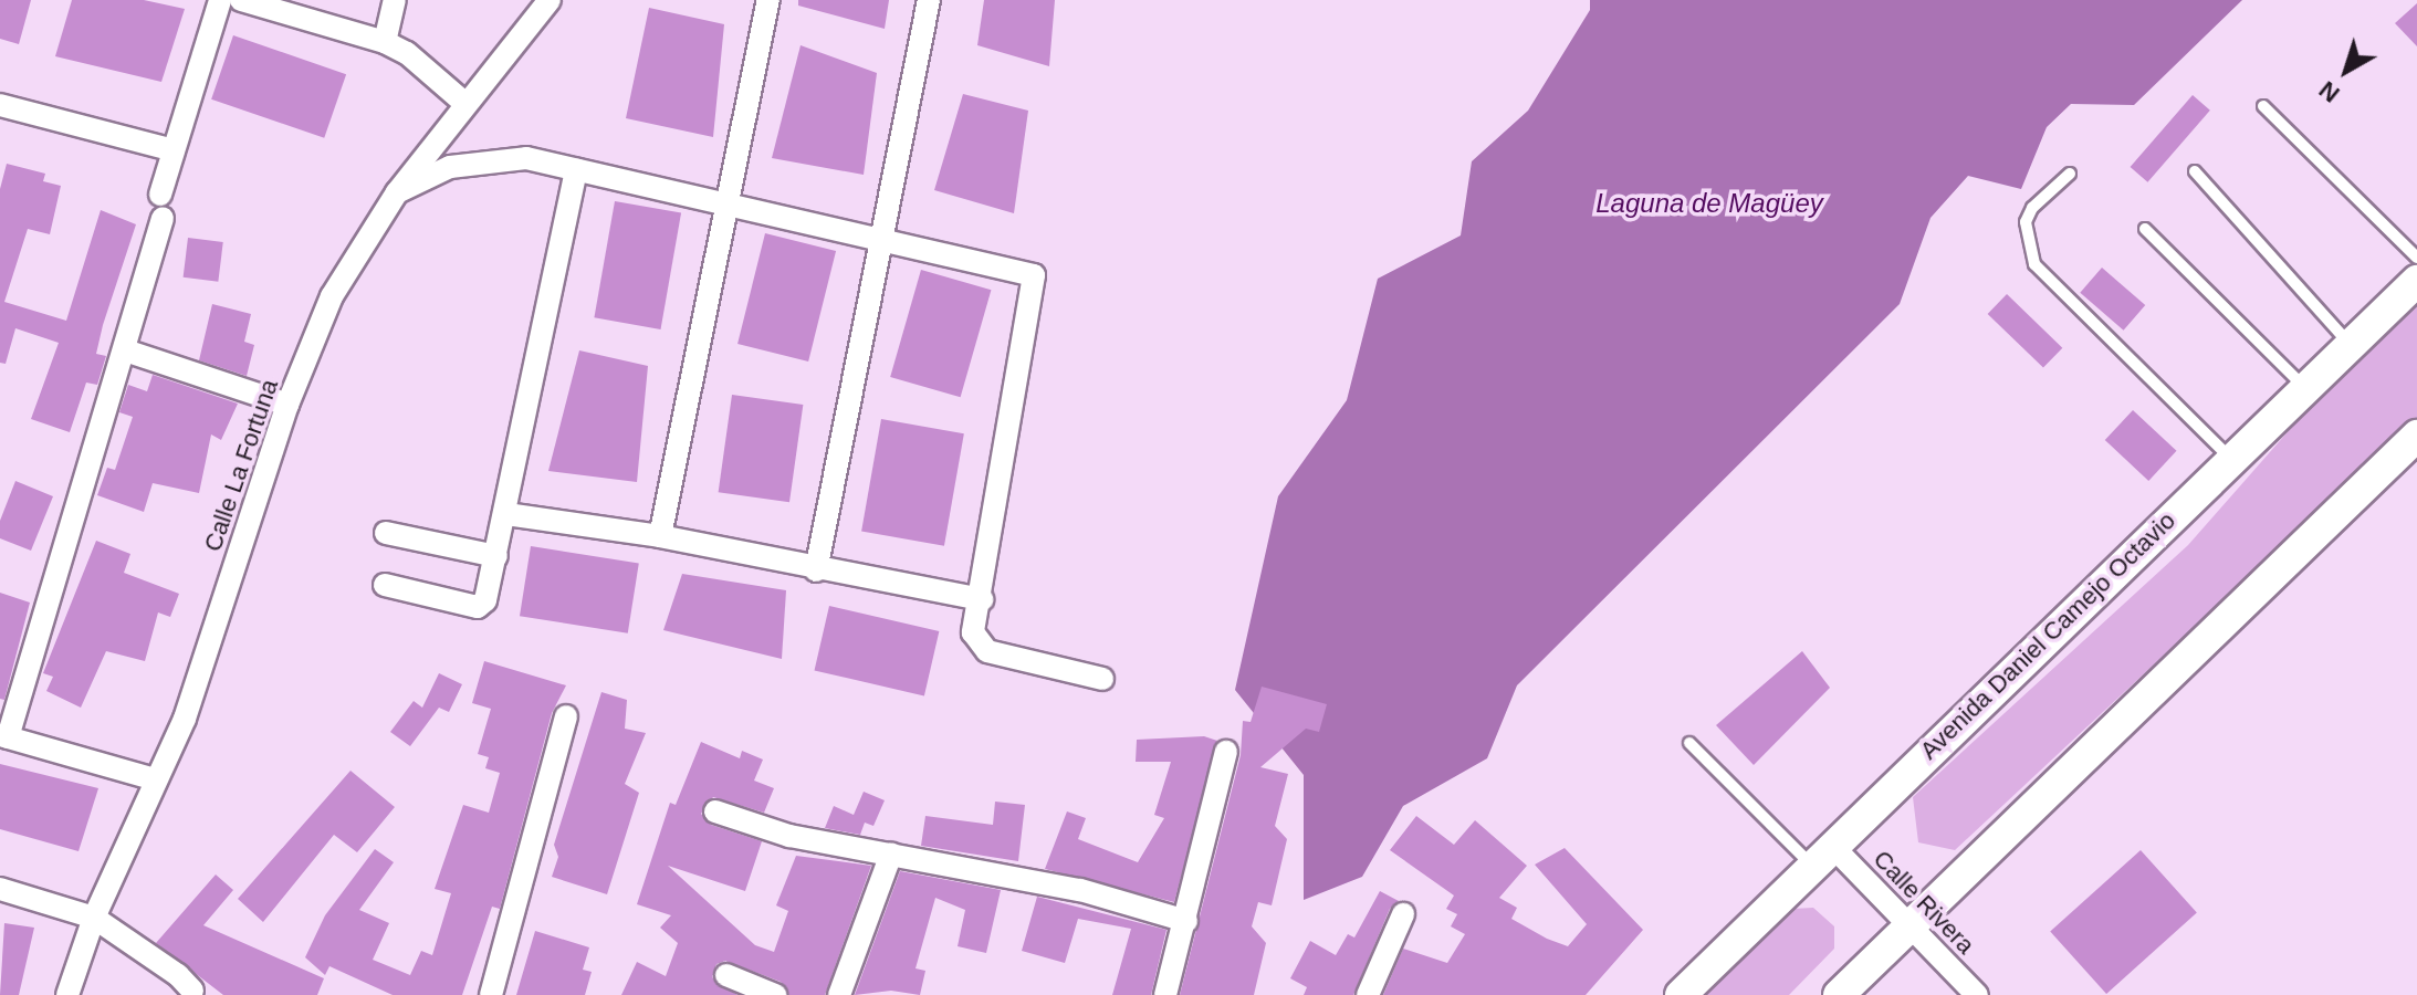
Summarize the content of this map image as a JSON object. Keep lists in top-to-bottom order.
{
  "streets": {
    "main road": ["Avenida Daniel Camejo Octavio"],
    "street": ["Calle La Fortuna", "Calle Rivera"]
  },
  "crossings": [
    ["Avenida Daniel Camejo Octavio", "Calle Rivera"]
  ],
  "water": ["Laguna de Magüey"],
  "north": "bottom left"
}
